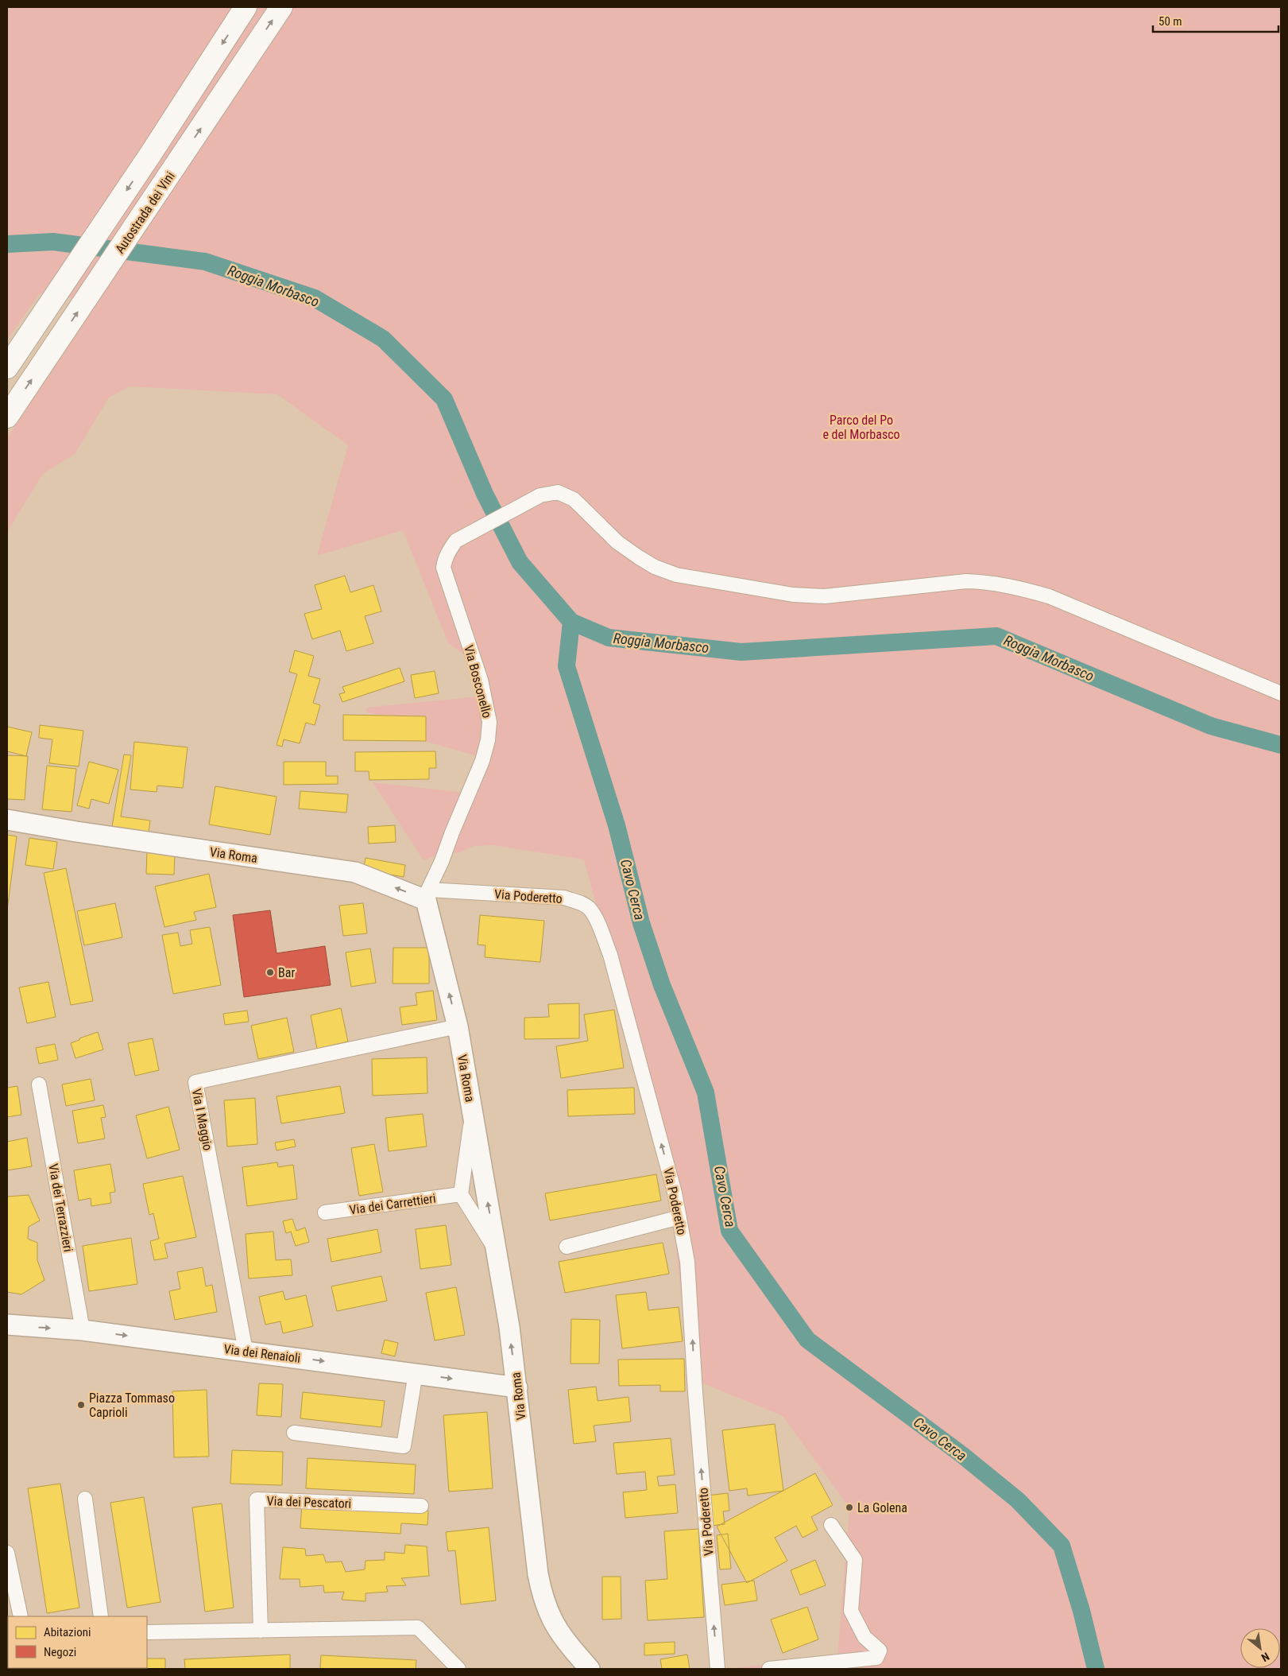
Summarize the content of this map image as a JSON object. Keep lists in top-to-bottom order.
{
  "streets": {
    "highway": ["Autostrada dei Vini"],
    "street": [
      "Via Bosconello",
      "Via Roma",
      "Via Poderetto",
      "Via I Maggio",
      "Via dei Carrettieri",
      "Via dei Terrazzieri",
      "Via dei Renaioli",
      "Via dei Pescatori"
    ]
  },
  "crossings": [
    ["Via Bosconello", "Via Roma"],
    ["Via Bosconello", "Via Poderetto"],
    ["Via Roma", "Via Poderetto"],
    ["Via Roma", "Via I Maggio"],
    ["Via Roma", "Via dei Renaioli"],
    ["Via I Maggio", "Via dei Renaioli"],
    ["Via dei Terrazzieri", "Via dei Renaioli"]
  ],
  "one_way": ["Via Roma", "Via Poderetto", "Via dei Renaioli"],
  "water": ["Roggia Morbasco", "Cavo Cerca"],
  "parks": ["Parco del Po e del Morbasco"],
  "places": ["Bar", "Piazza Tommaso Caprioli", "La Golena"],
  "legend": ["Abitazioni", "Negozi"],
  "scale_bar": "50 m",
  "north": "bottom right"
}
